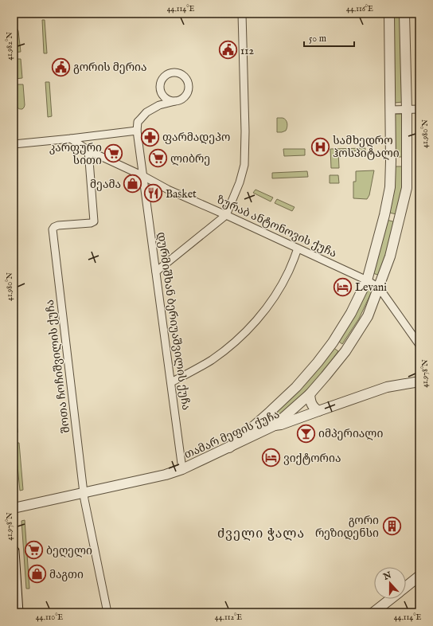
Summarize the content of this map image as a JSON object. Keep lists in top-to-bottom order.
{
  "streets": {
    "street": [
      "ზურაბ ანტონოვის ქუჩა",
      "დურმიშხან ბერიუაშვილის ქუჩა",
      "შოთა ჩოჩიშვილის ქუჩა",
      "თამარ მეფის ქუჩა"
    ]
  },
  "crossings": [
    ["ზურაბ ანტონოვის ქუჩა", "დურმიშხან ბერიუაშვილის ქუჩა"],
    ["ზურაბ ანტონოვის ქუჩა", "შოთა ჩოჩიშვილის ქუჩა"],
    ["დურმიშხან ბერიუაშვილის ქუჩა", "თამარ მეფის ქუჩა"],
    ["შოთა ჩოჩიშვილის ქუჩა", "თამარ მეფის ქუჩა"]
  ],
  "districts": ["ძველი ჭალა"],
  "places": {
    "public building": ["112", "გორის მერია"],
    "pharmacy": ["ფარმადეპო"],
    "hospital": ["სამხედრო ჰოსპიტალი"],
    "supermarket": ["კარფური სითი", "ლიბრე", "ბეღელი"],
    "shop": ["მეამა", "მაგთი"],
    "restaurant": ["Basket"],
    "hotel": ["Levani", "ვიქტორია"],
    "bar": ["იმპერიალი"],
    "building": ["გორი რეზიდენსი"]
  },
  "scale_bar": "50 m",
  "north": "top",
  "coordinates": [
    "44.114°E",
    "44.116°E",
    "41.982°N",
    "41.980°N",
    "41.978°N",
    "44.110°E",
    "44.112°E"
  ]
}
